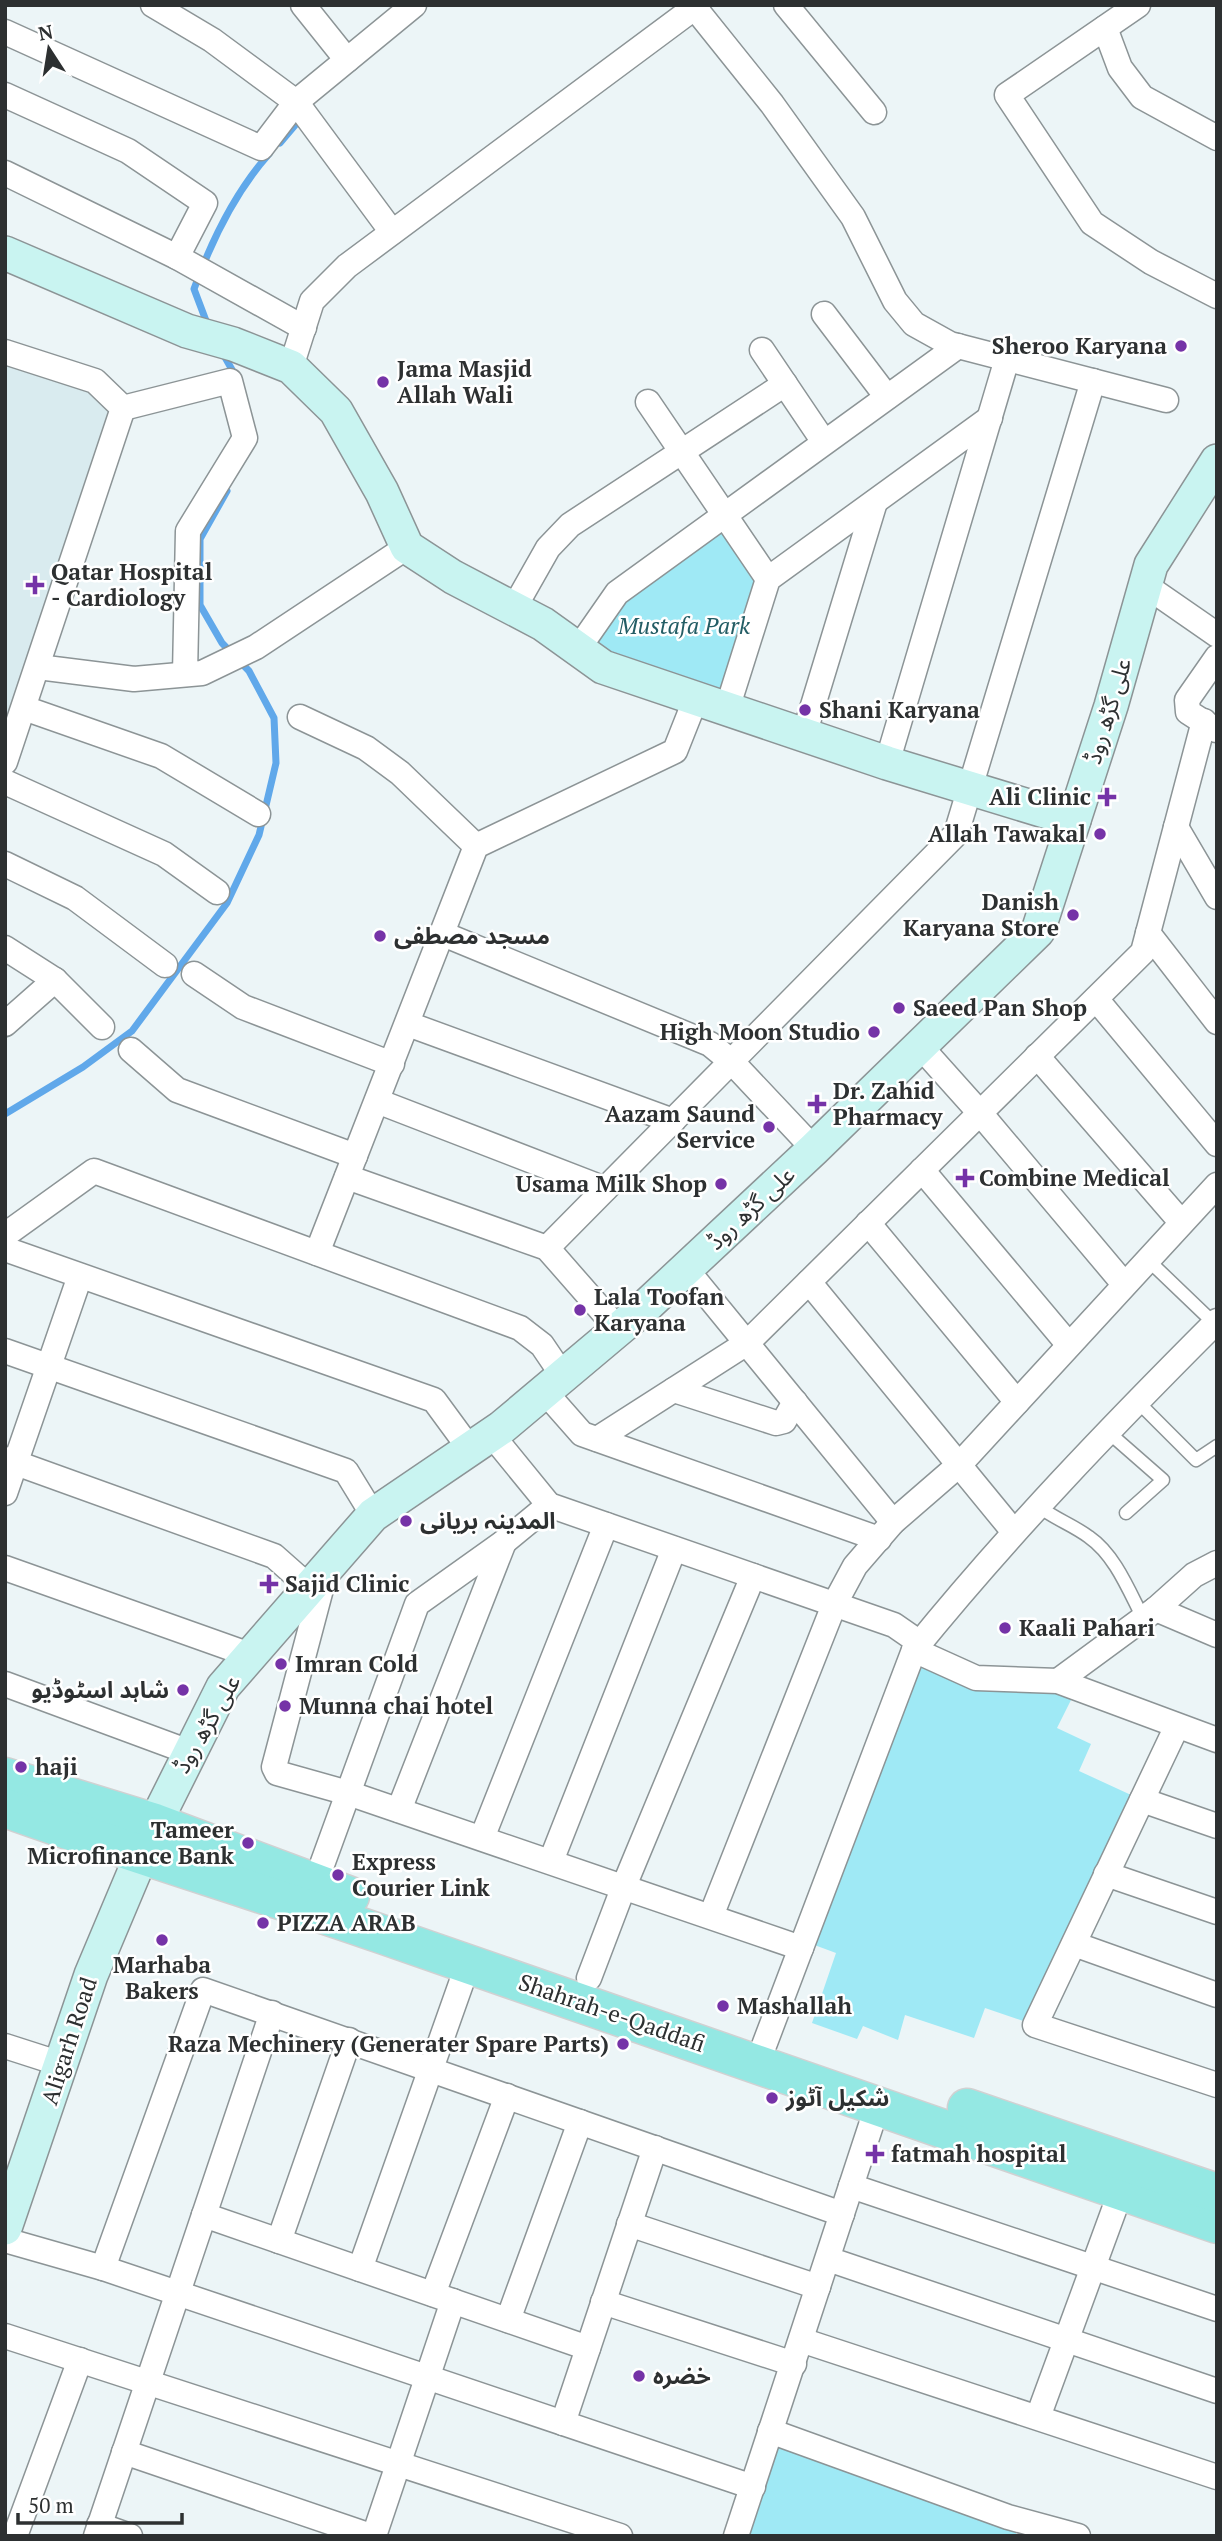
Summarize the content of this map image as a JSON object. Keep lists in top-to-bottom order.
{
  "streets": {
    "main road": ["علی گڑھ روڈ", "Shahrah-e-Qaddafi", "Aligarh Road"]
  },
  "crossings": [
    ["علی گڑھ روڈ", "Shahrah-e-Qaddafi"],
    ["علی گڑھ روڈ", "Aligarh Road"],
    ["Shahrah-e-Qaddafi", "Aligarh Road"]
  ],
  "parks": ["Mustafa Park"],
  "places": {
    "other": [
      "Sheroo Karyana",
      "Jama Masjid Allah Wali",
      "Shani Karyana",
      "Allah Tawakal",
      "Danish Karyana Store",
      "مسجد مصطفی",
      "Saeed Pan Shop",
      "High Moon Studio",
      "Aazam Saund Service",
      "Usama Milk Shop",
      "Lala Toofan Karyana",
      "المدینہ بریانی",
      "Kaali Pahari",
      "Imran Cold",
      "شاہد اسٹوڈیو",
      "Munna chai hotel",
      "haji",
      "Tameer Microfinance Bank",
      "Express Courier Link",
      "PIZZA ARAB",
      "Marhaba Bakers",
      "Mashallah",
      "Raza Mechinery (Generater Spare Parts)",
      "شکیل آٹوز",
      "خضرہ"
    ],
    "health": [
      "Qatar Hospital - Cardiology",
      "Ali Clinic",
      "Dr. Zahid Pharmacy",
      "Combine Medical",
      "Sajid Clinic",
      "fatmah hospital"
    ]
  },
  "scale_bar": "50 m",
  "north": "top"
}
